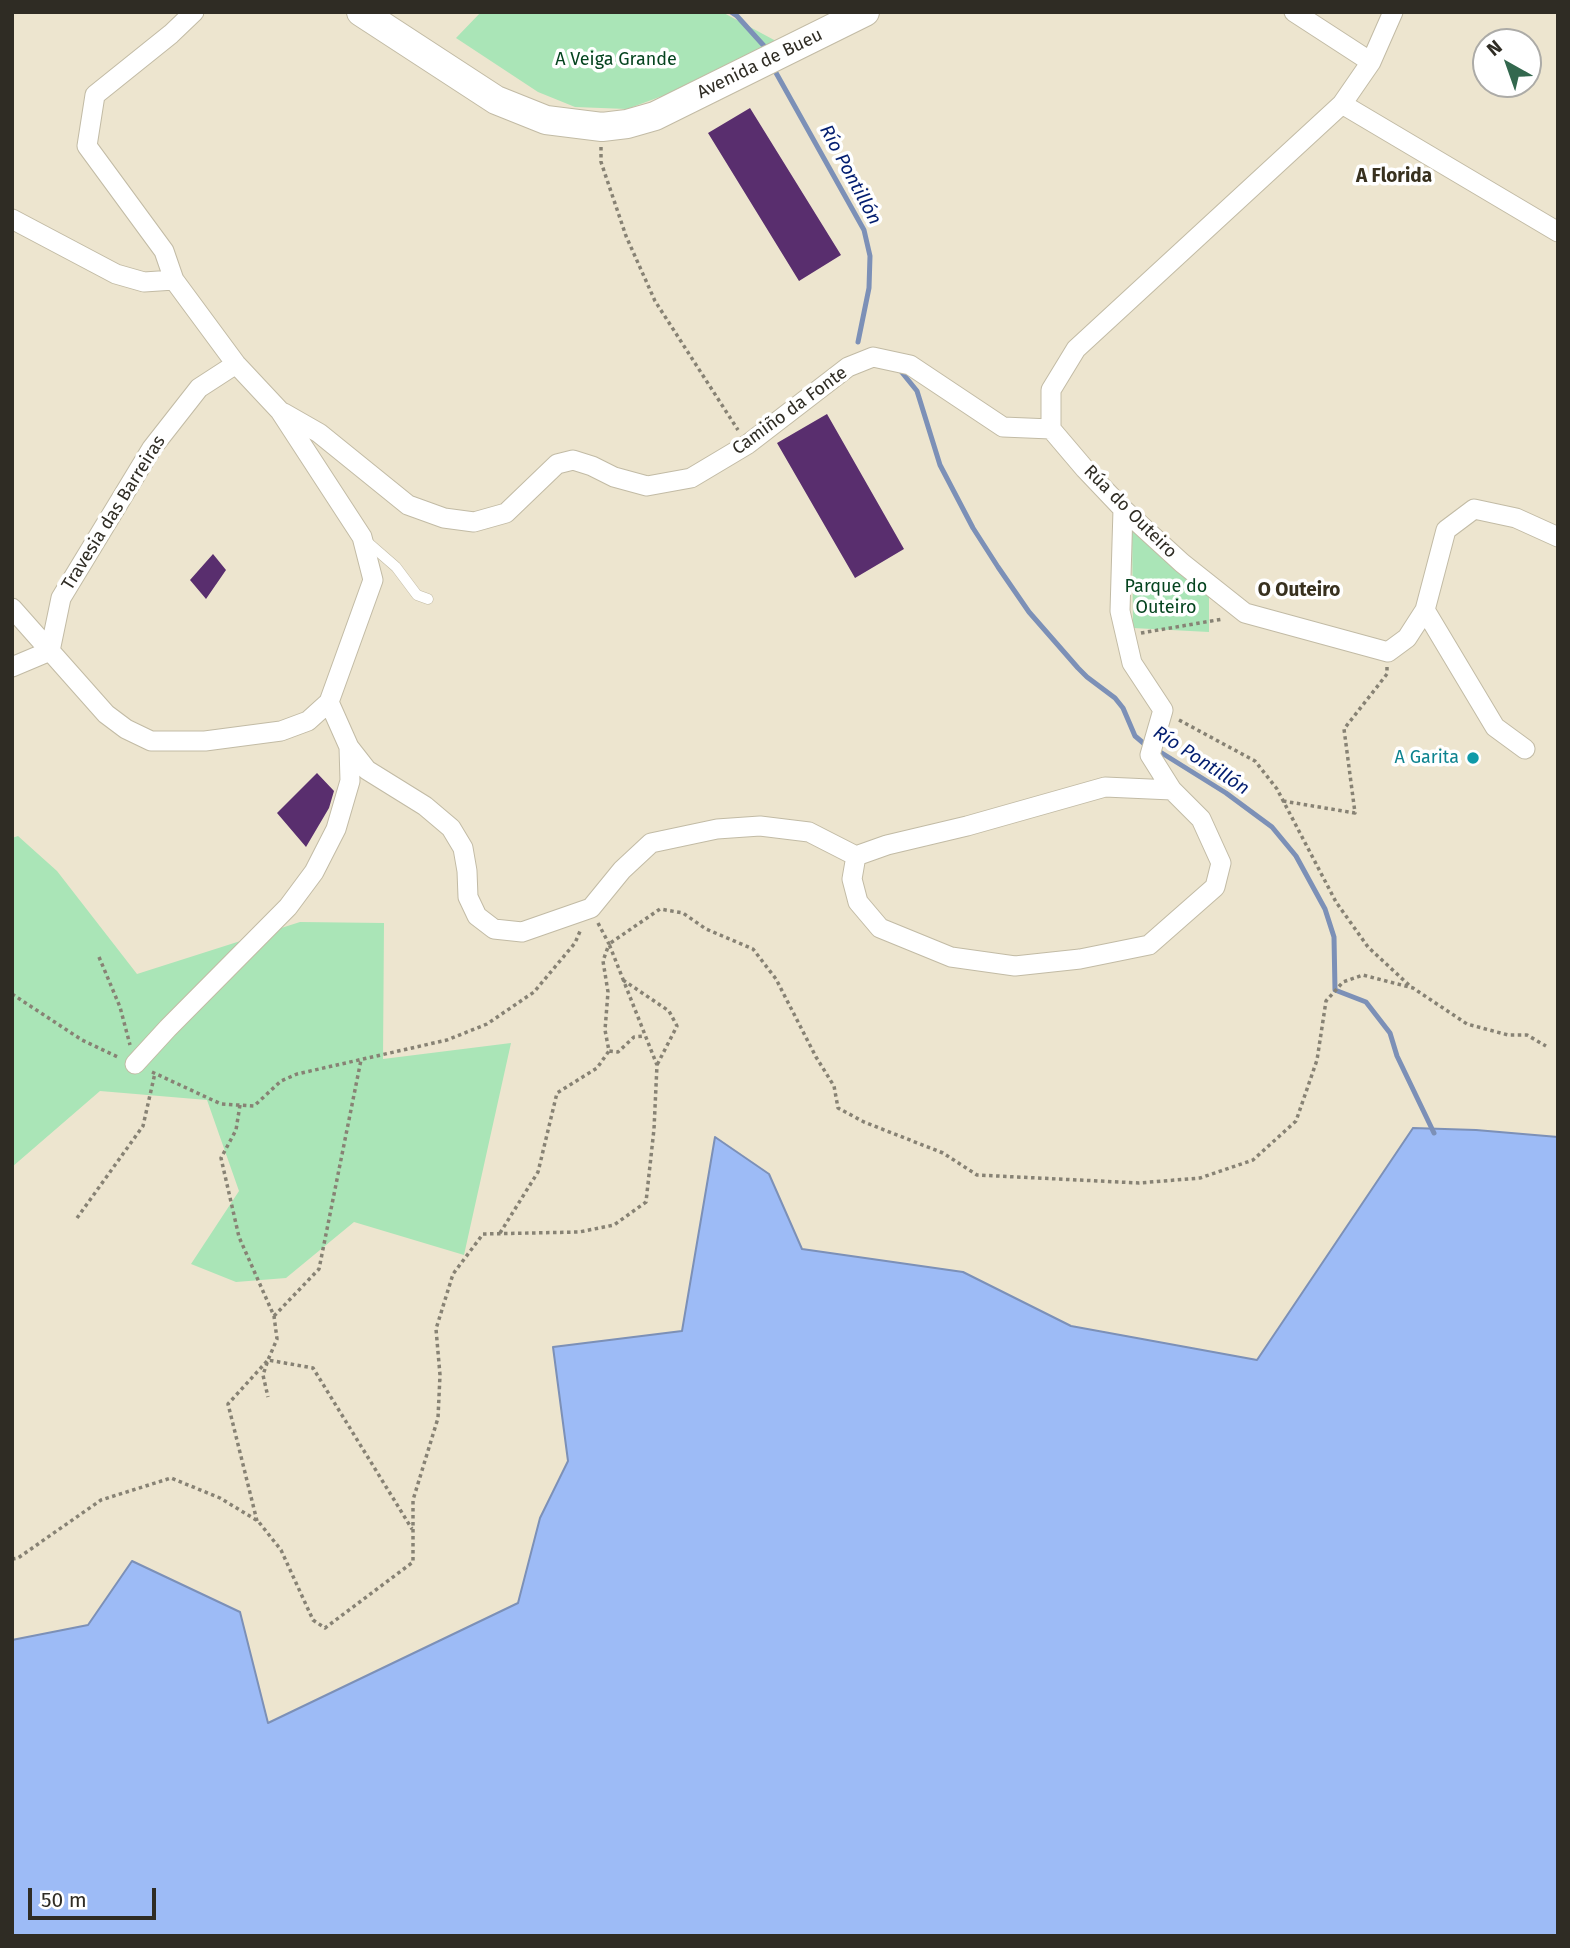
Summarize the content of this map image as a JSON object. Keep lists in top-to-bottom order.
{
  "streets": {
    "main road": ["Avenida de Bueu"],
    "street": ["Camiño da Fonte", "Rúa do Outeiro", "Travesia das Barreiras"]
  },
  "crossings": [
    ["Camiño da Fonte", "Rúa do Outeiro"]
  ],
  "districts": ["A Florida", "O Outeiro"],
  "water": ["Río Pontillón"],
  "parks": ["A Veiga Grande", "Parque do Outeiro"],
  "places": ["A Garita"],
  "scale_bar": "50 m",
  "north": "top left"
}
